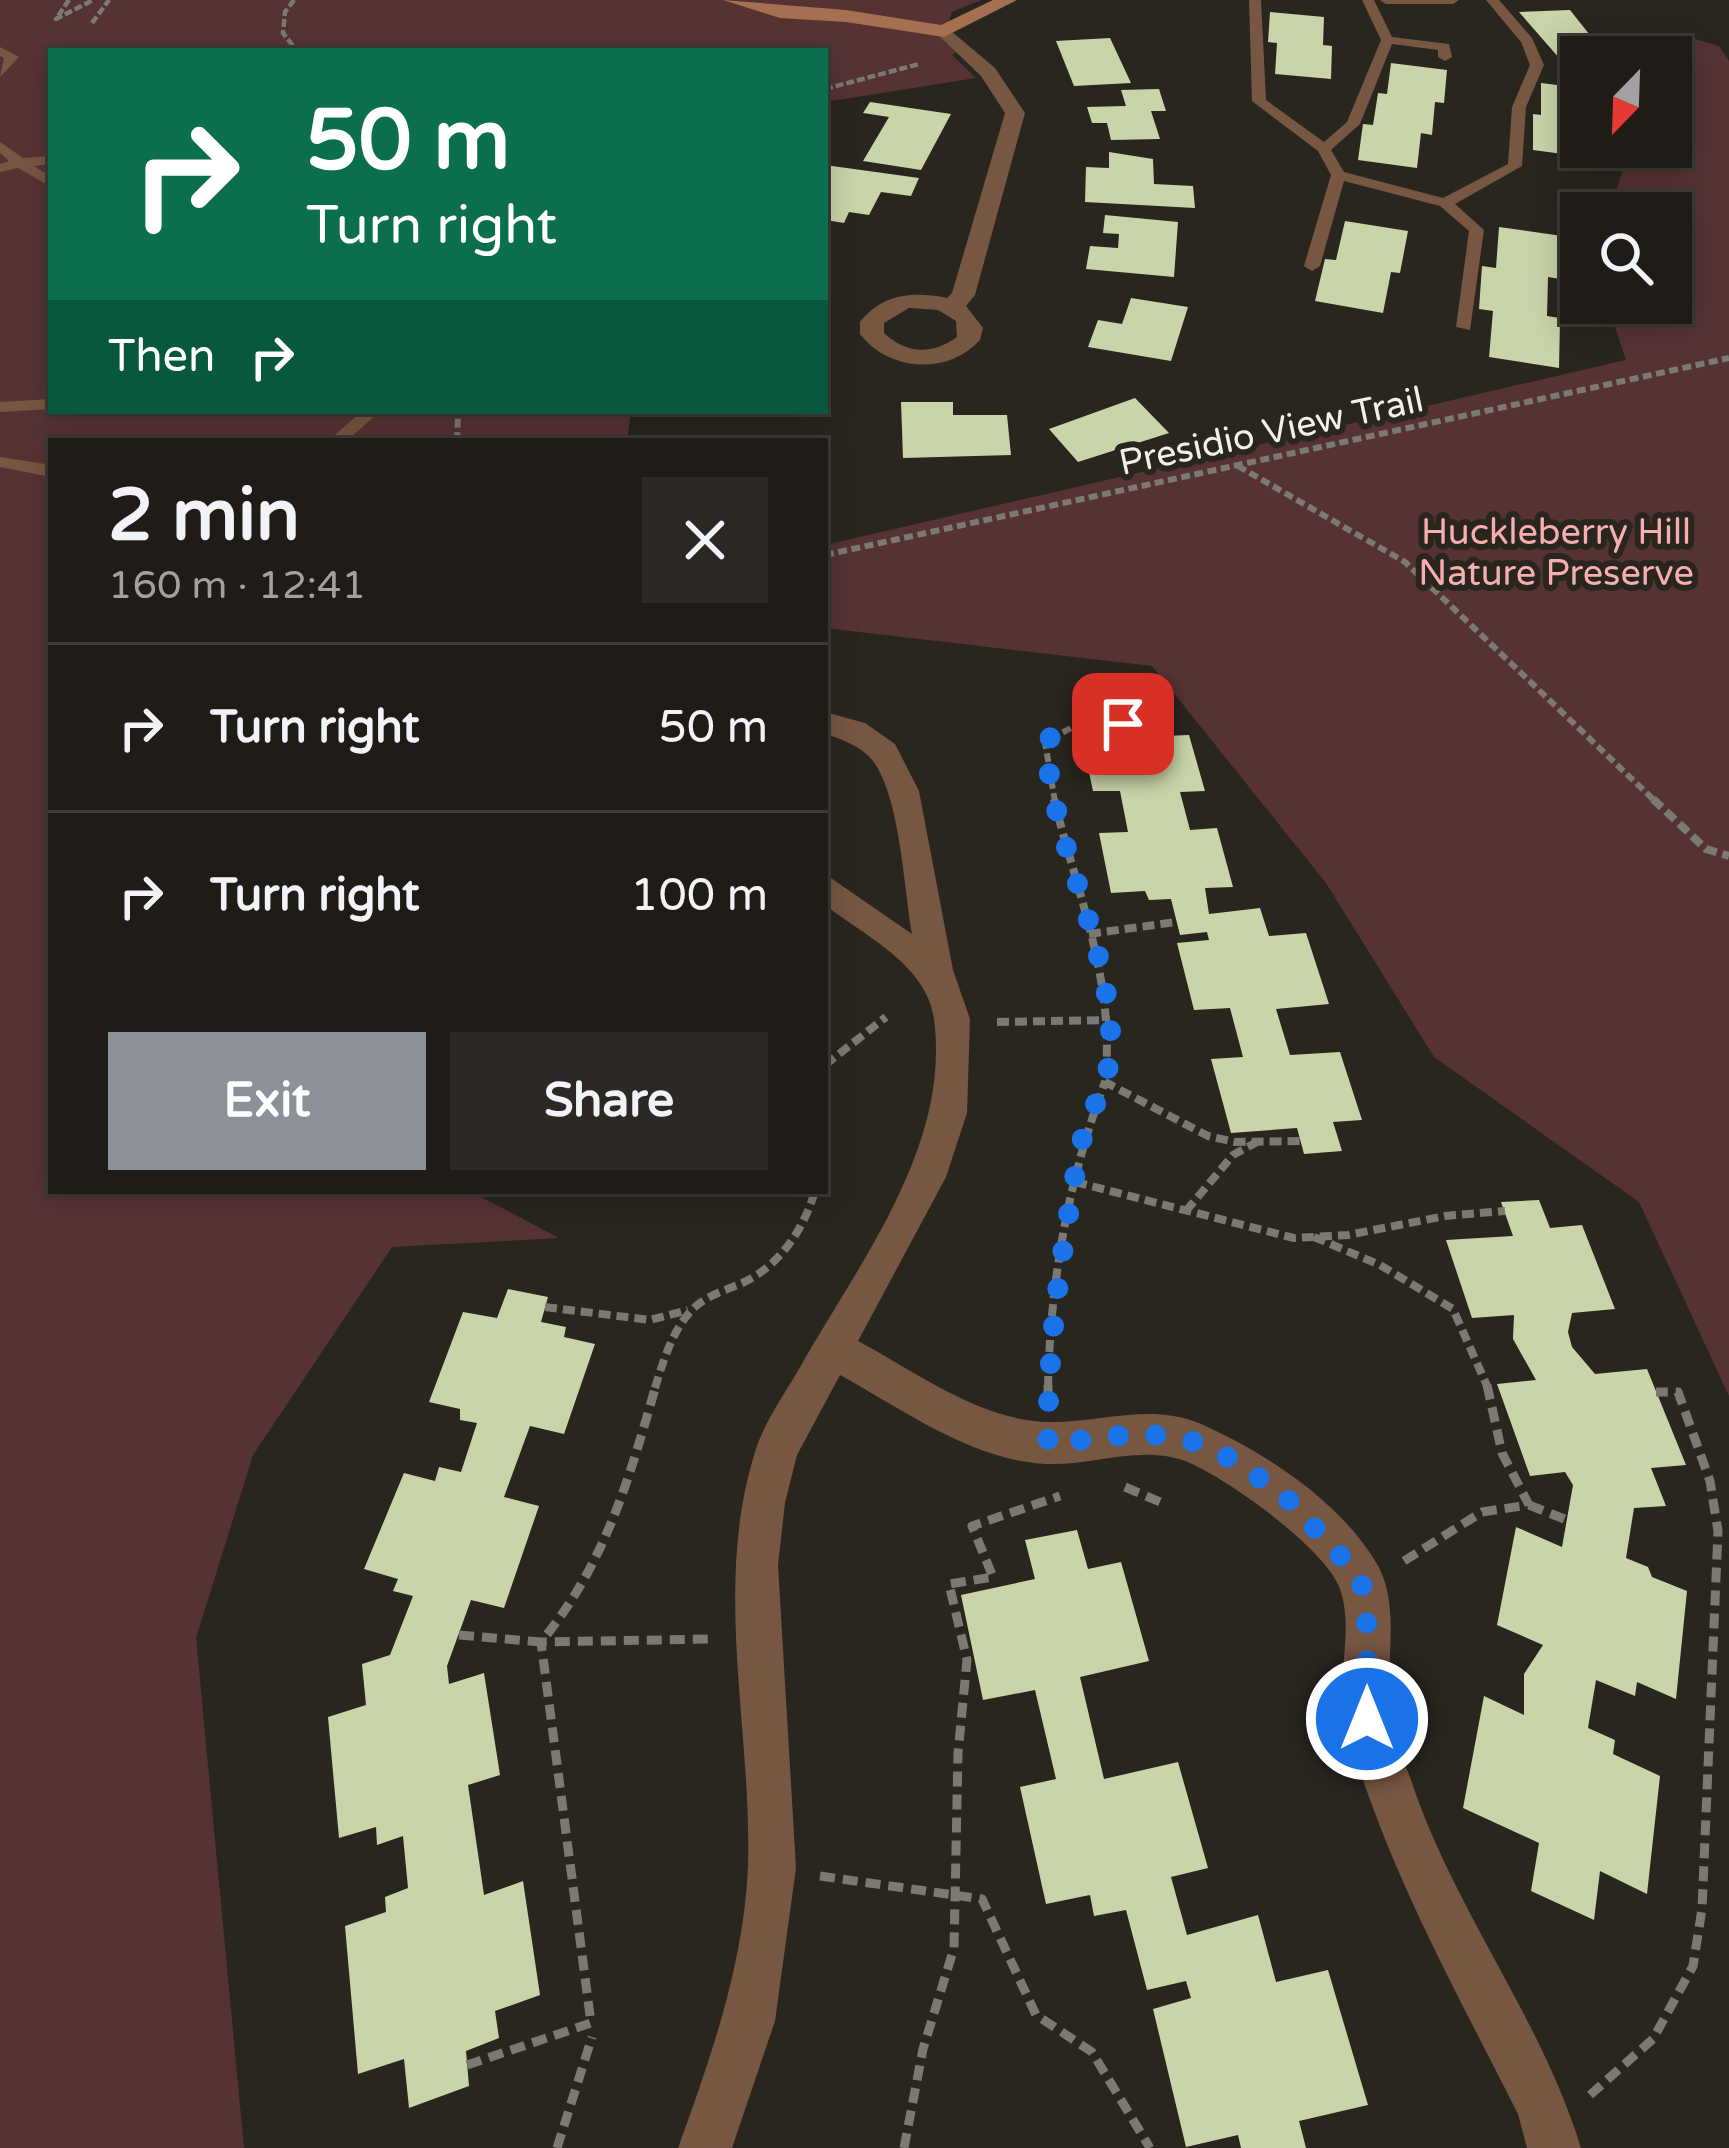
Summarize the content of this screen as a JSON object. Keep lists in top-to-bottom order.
{
  "streets": {
    "path": ["Presidio View Trail"]
  },
  "parks": ["Huckleberry Hill Nature Preserve"],
  "north": "bottom left",
  "page": {
    "turn": ["50 m", "Turn right"],
    "then": "Then",
    "heading": ["2 min", "160 m · 12:41"],
    "list": [
      {
        "name": "Turn right",
        "value": "50 m"
      },
      {
        "name": "Turn right",
        "value": "100 m"
      }
    ],
    "buttons": ["Exit", "Share"]
  }
}
